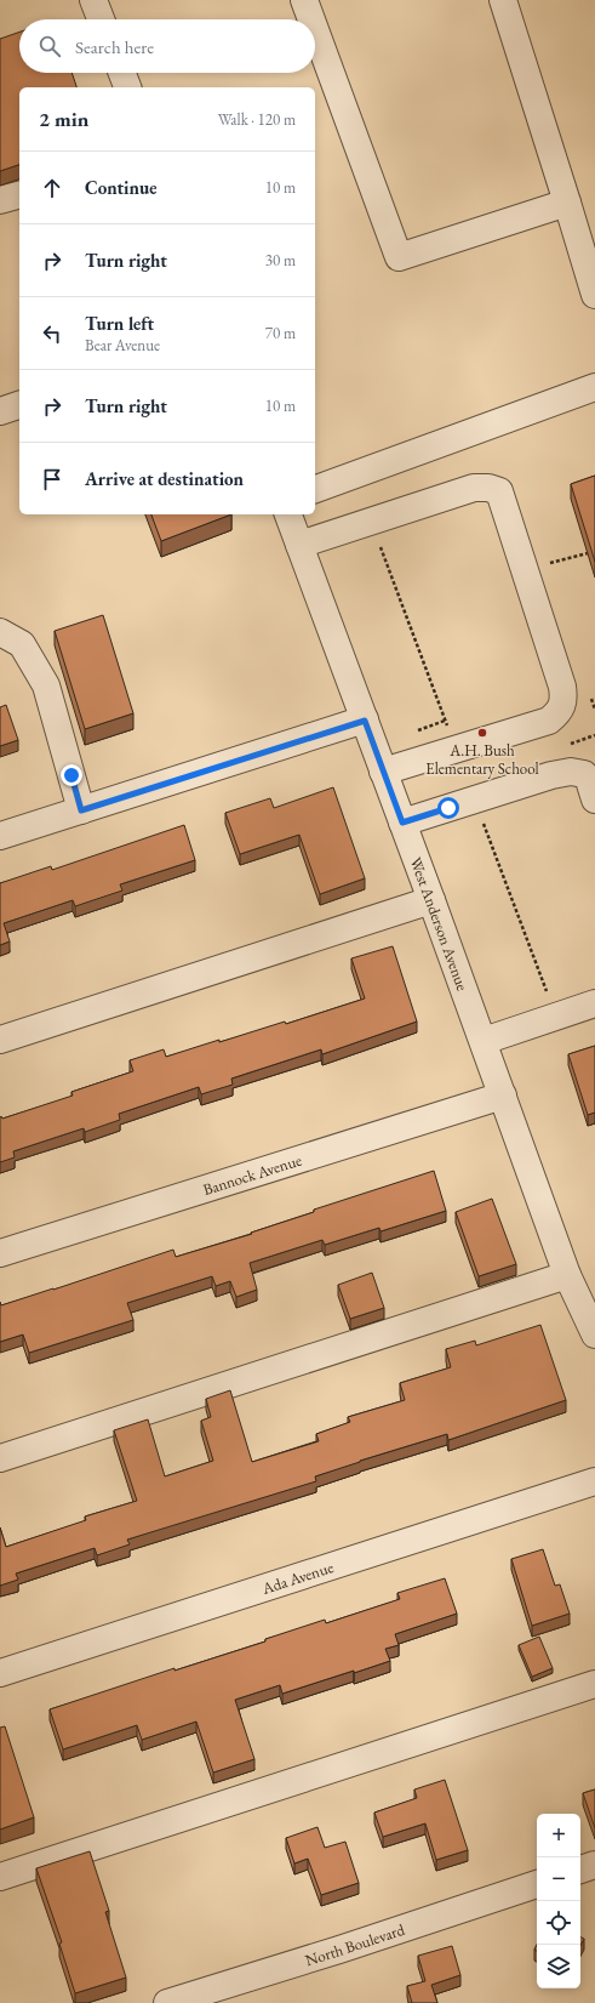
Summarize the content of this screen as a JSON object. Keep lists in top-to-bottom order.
{
  "streets": {
    "street": [
      "West Anderson Avenue",
      "Bannock Avenue",
      "Ada Avenue",
      "North Boulevard"
    ]
  },
  "crossings": [
    ["West Anderson Avenue", "Bannock Avenue"]
  ],
  "places": ["A.H. Bush Elementary School"],
  "page": {
    "search": "Search here",
    "heading": ["2 min", "Walk · 120 m"],
    "list": [
      ["Continue", "10 m"],
      ["Turn right", "30 m"],
      ["Turn left", "Bear Avenue", "70 m"],
      ["Turn right", "10 m"],
      "Arrive at destination"
    ],
    "map_buttons": ["+", "−"]
  }
}
